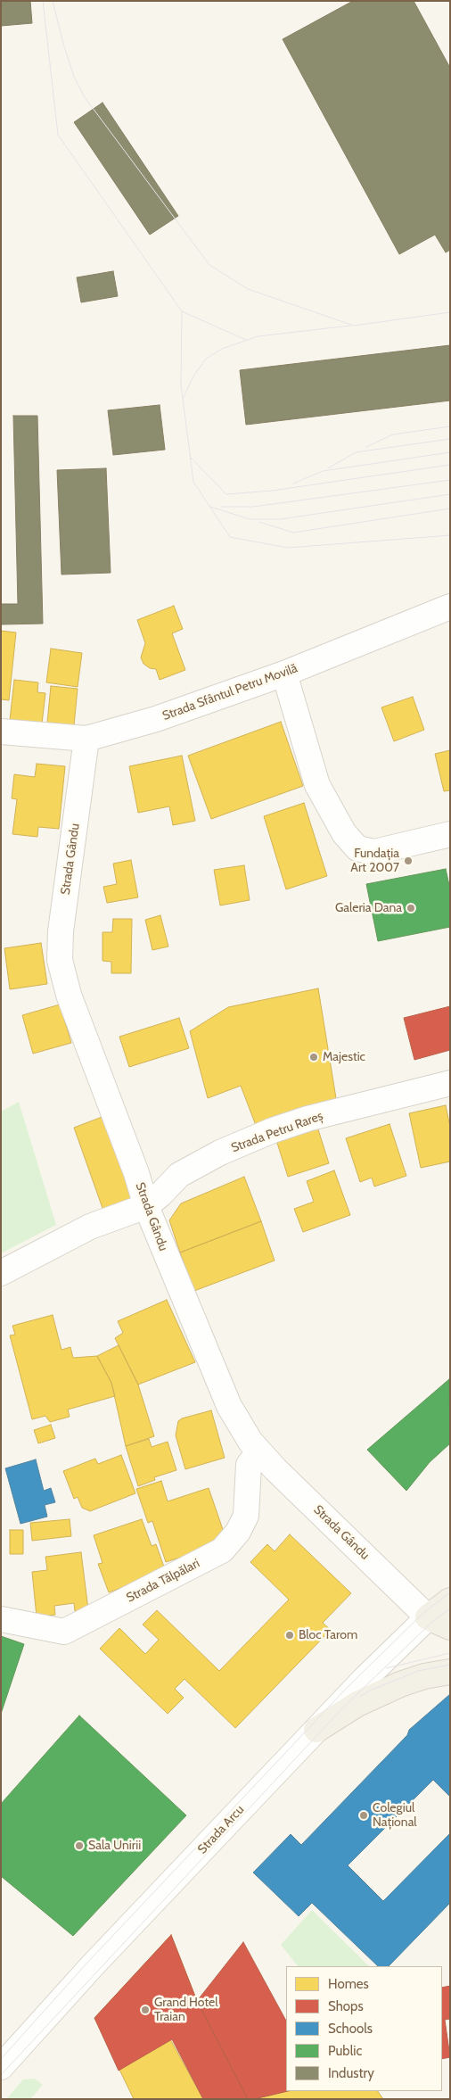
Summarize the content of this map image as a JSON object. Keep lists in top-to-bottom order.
{
  "streets": {
    "main road": ["Strada Arcu"],
    "street": [
      "Strada Sfântul Petru Movilă",
      "Strada Gându",
      "Strada Petru Rareș",
      "Strada Tălpălari"
    ]
  },
  "crossings": [
    ["Strada Sfântul Petru Movilă", "Strada Gându"],
    ["Strada Gându", "Strada Petru Rareș"],
    ["Strada Gându", "Strada Tălpălari"],
    ["Strada Gându", "Strada Arcu"]
  ],
  "places": [
    "Fundația Art 2007",
    "Galeria Dana",
    "Majestic",
    "Bloc Tarom",
    "Colegiul Național",
    "Sala Unirii",
    "Grand Hotel Traian"
  ],
  "legend": [
    "Homes",
    "Shops",
    "Schools",
    "Public",
    "Industry"
  ]
}
